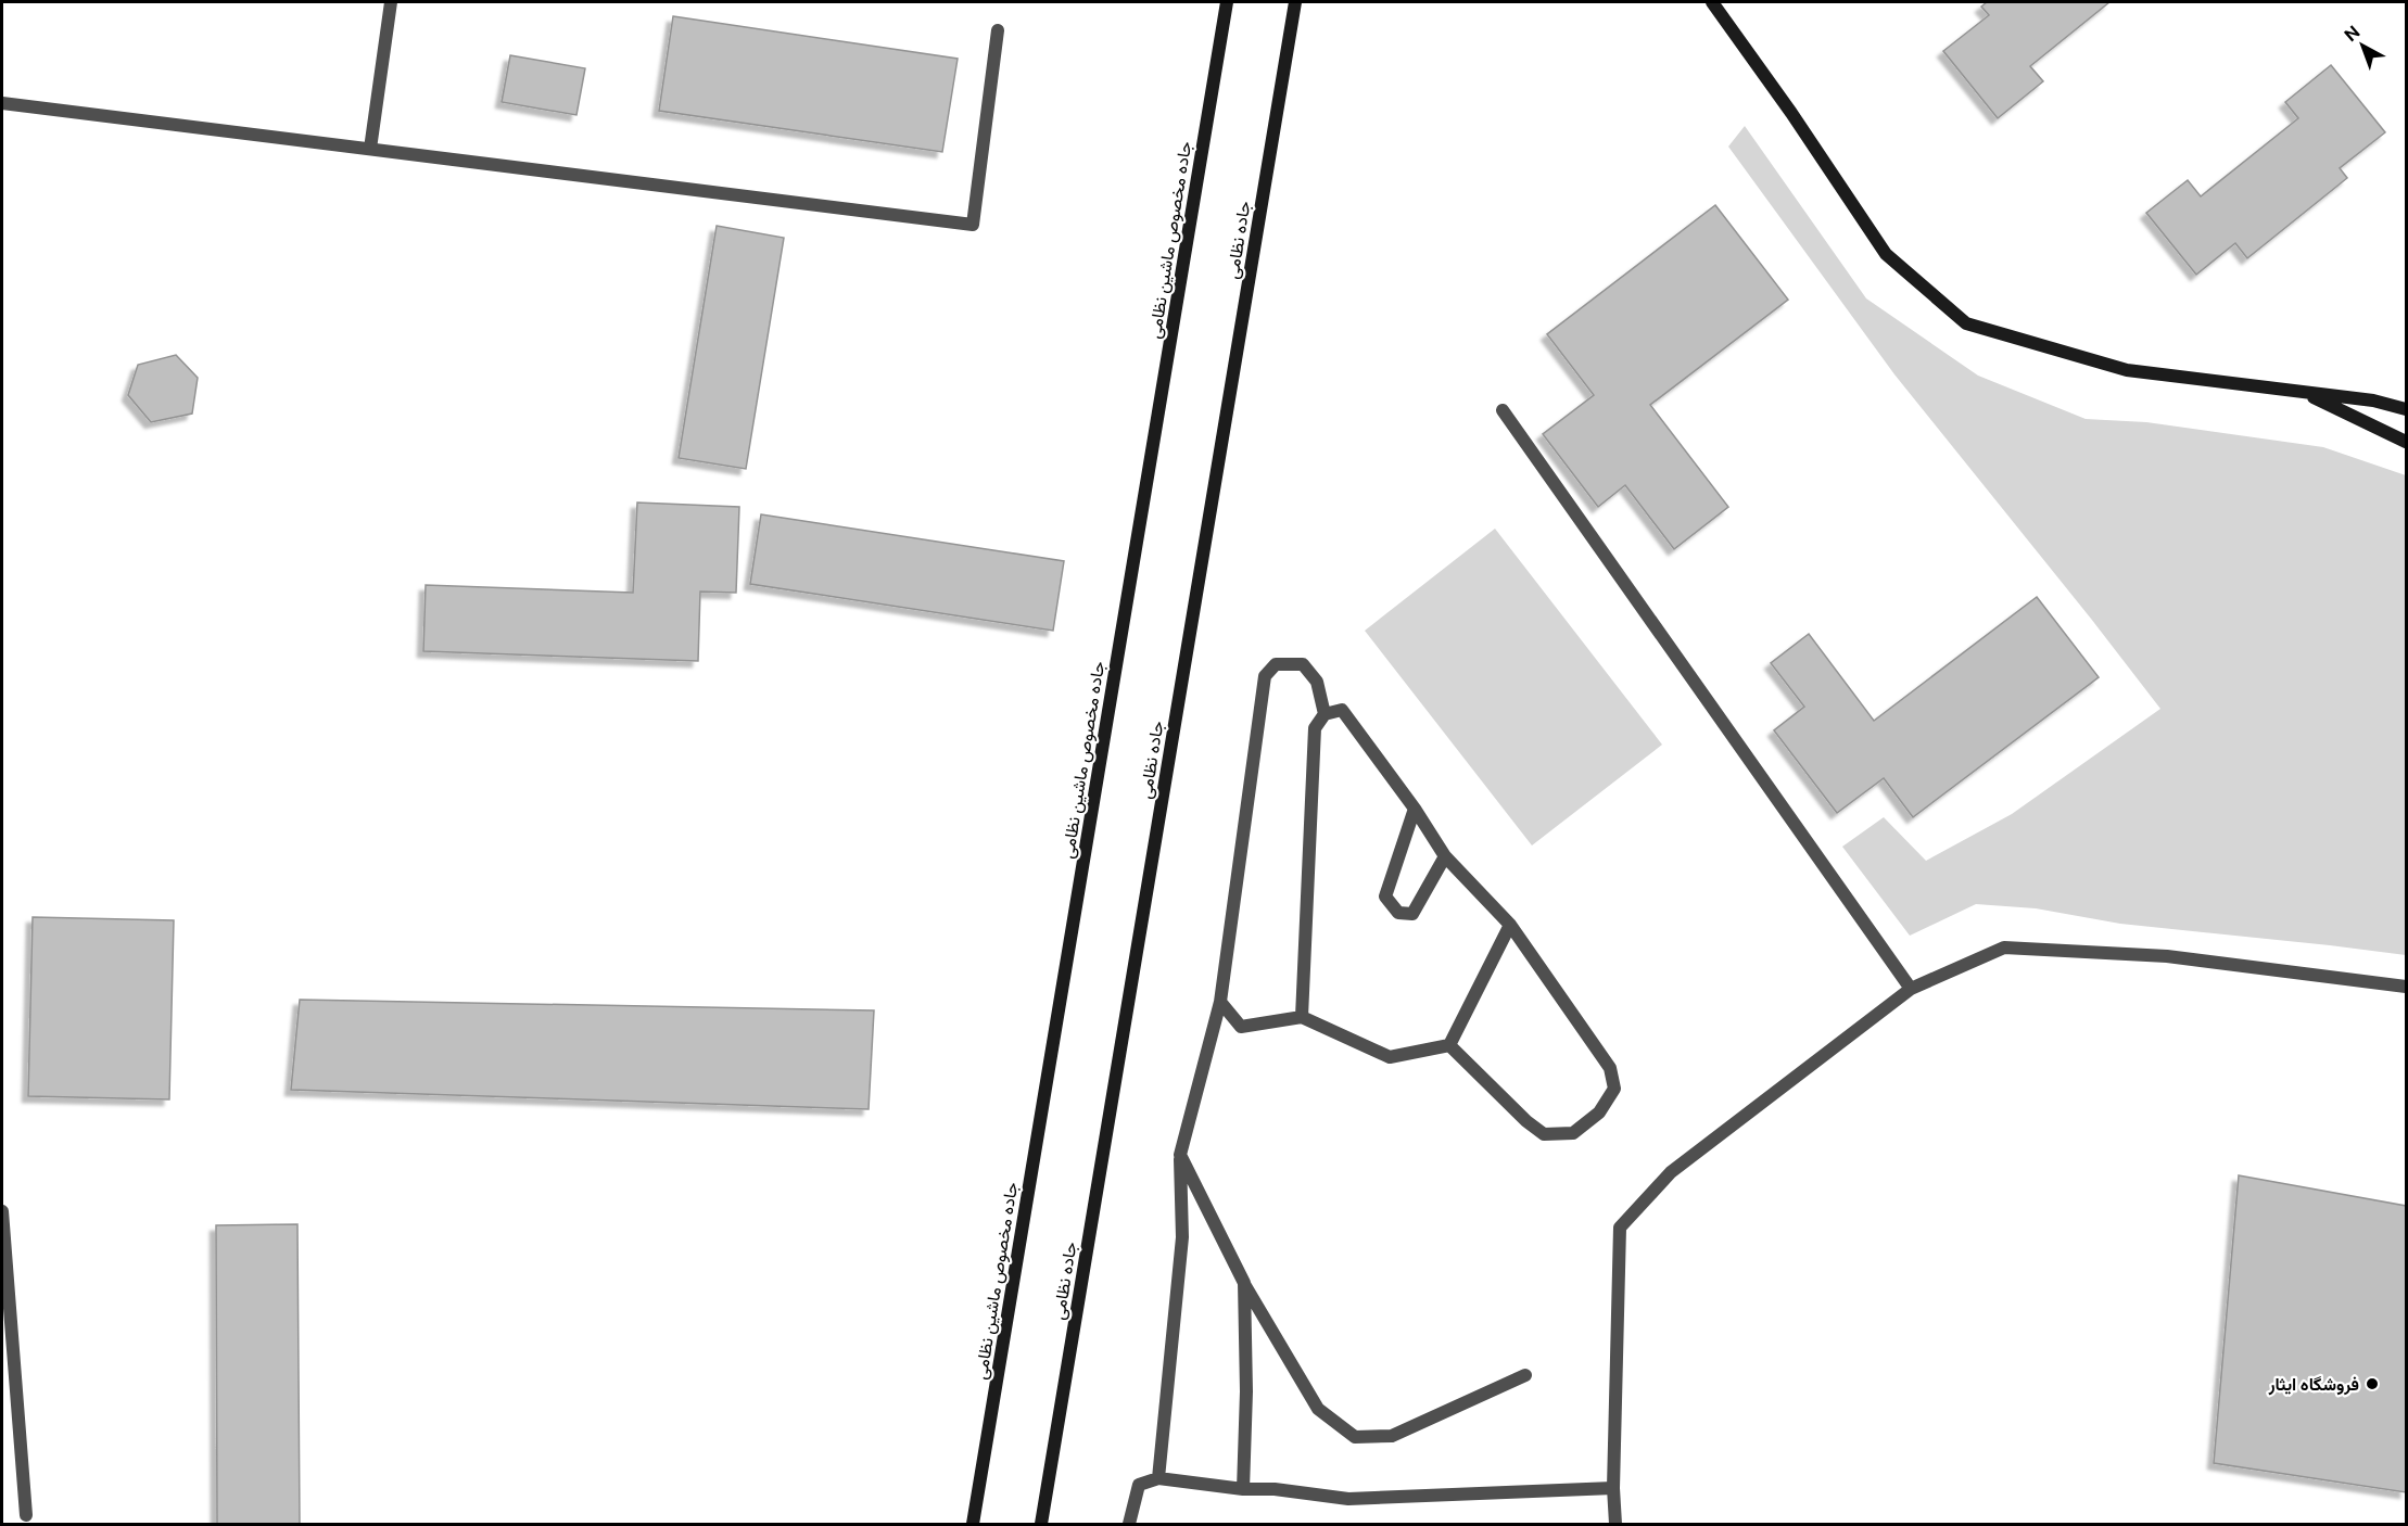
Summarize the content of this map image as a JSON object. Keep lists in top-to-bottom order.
{
  "streets": {
    "street": ["جاده مخصوص ماشین نظامی", "جاده نظامی"]
  },
  "places": ["فروشگاه ایثار"],
  "north": "top left"
}
